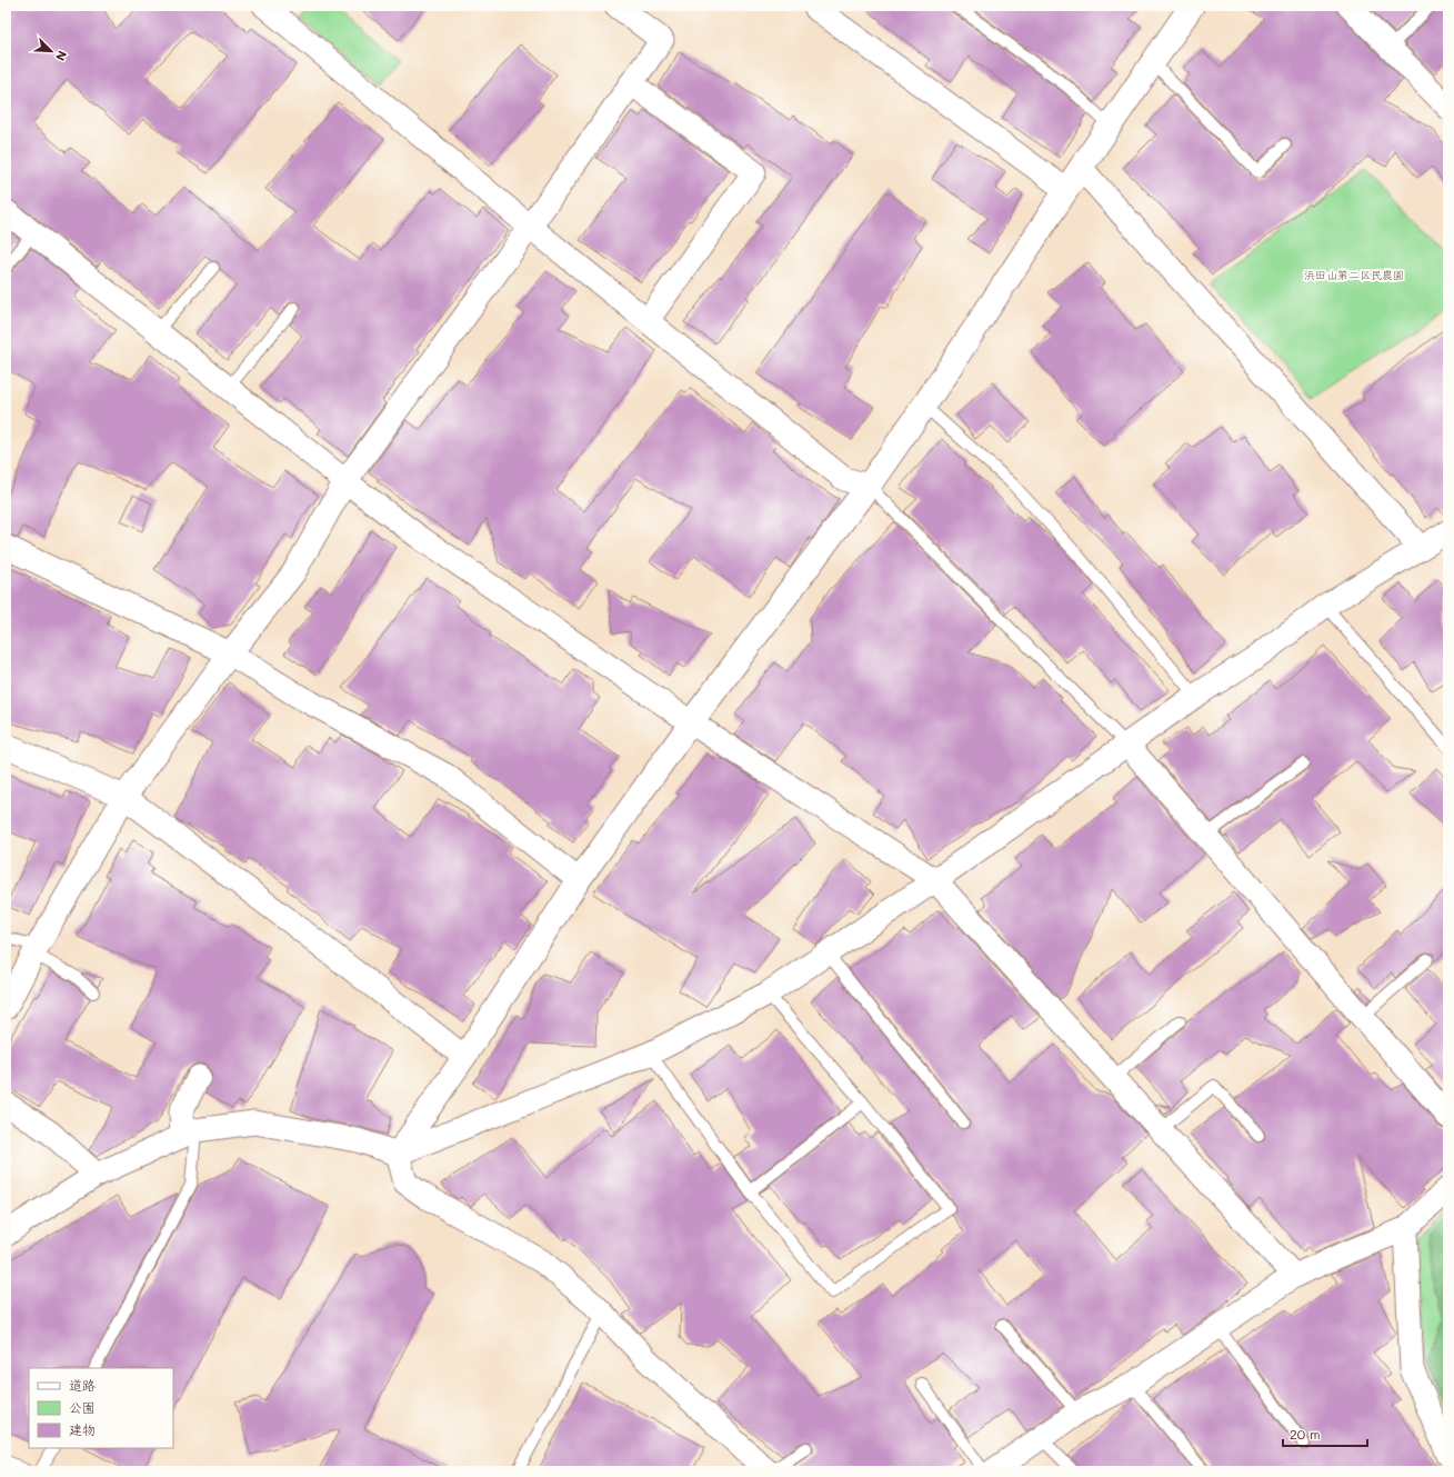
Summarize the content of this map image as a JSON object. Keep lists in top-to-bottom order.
{
  "parks": ["浜田山第二区民農園"],
  "legend": ["道路", "公園", "建物"],
  "scale_bar": "20 m",
  "north": "bottom right"
}
